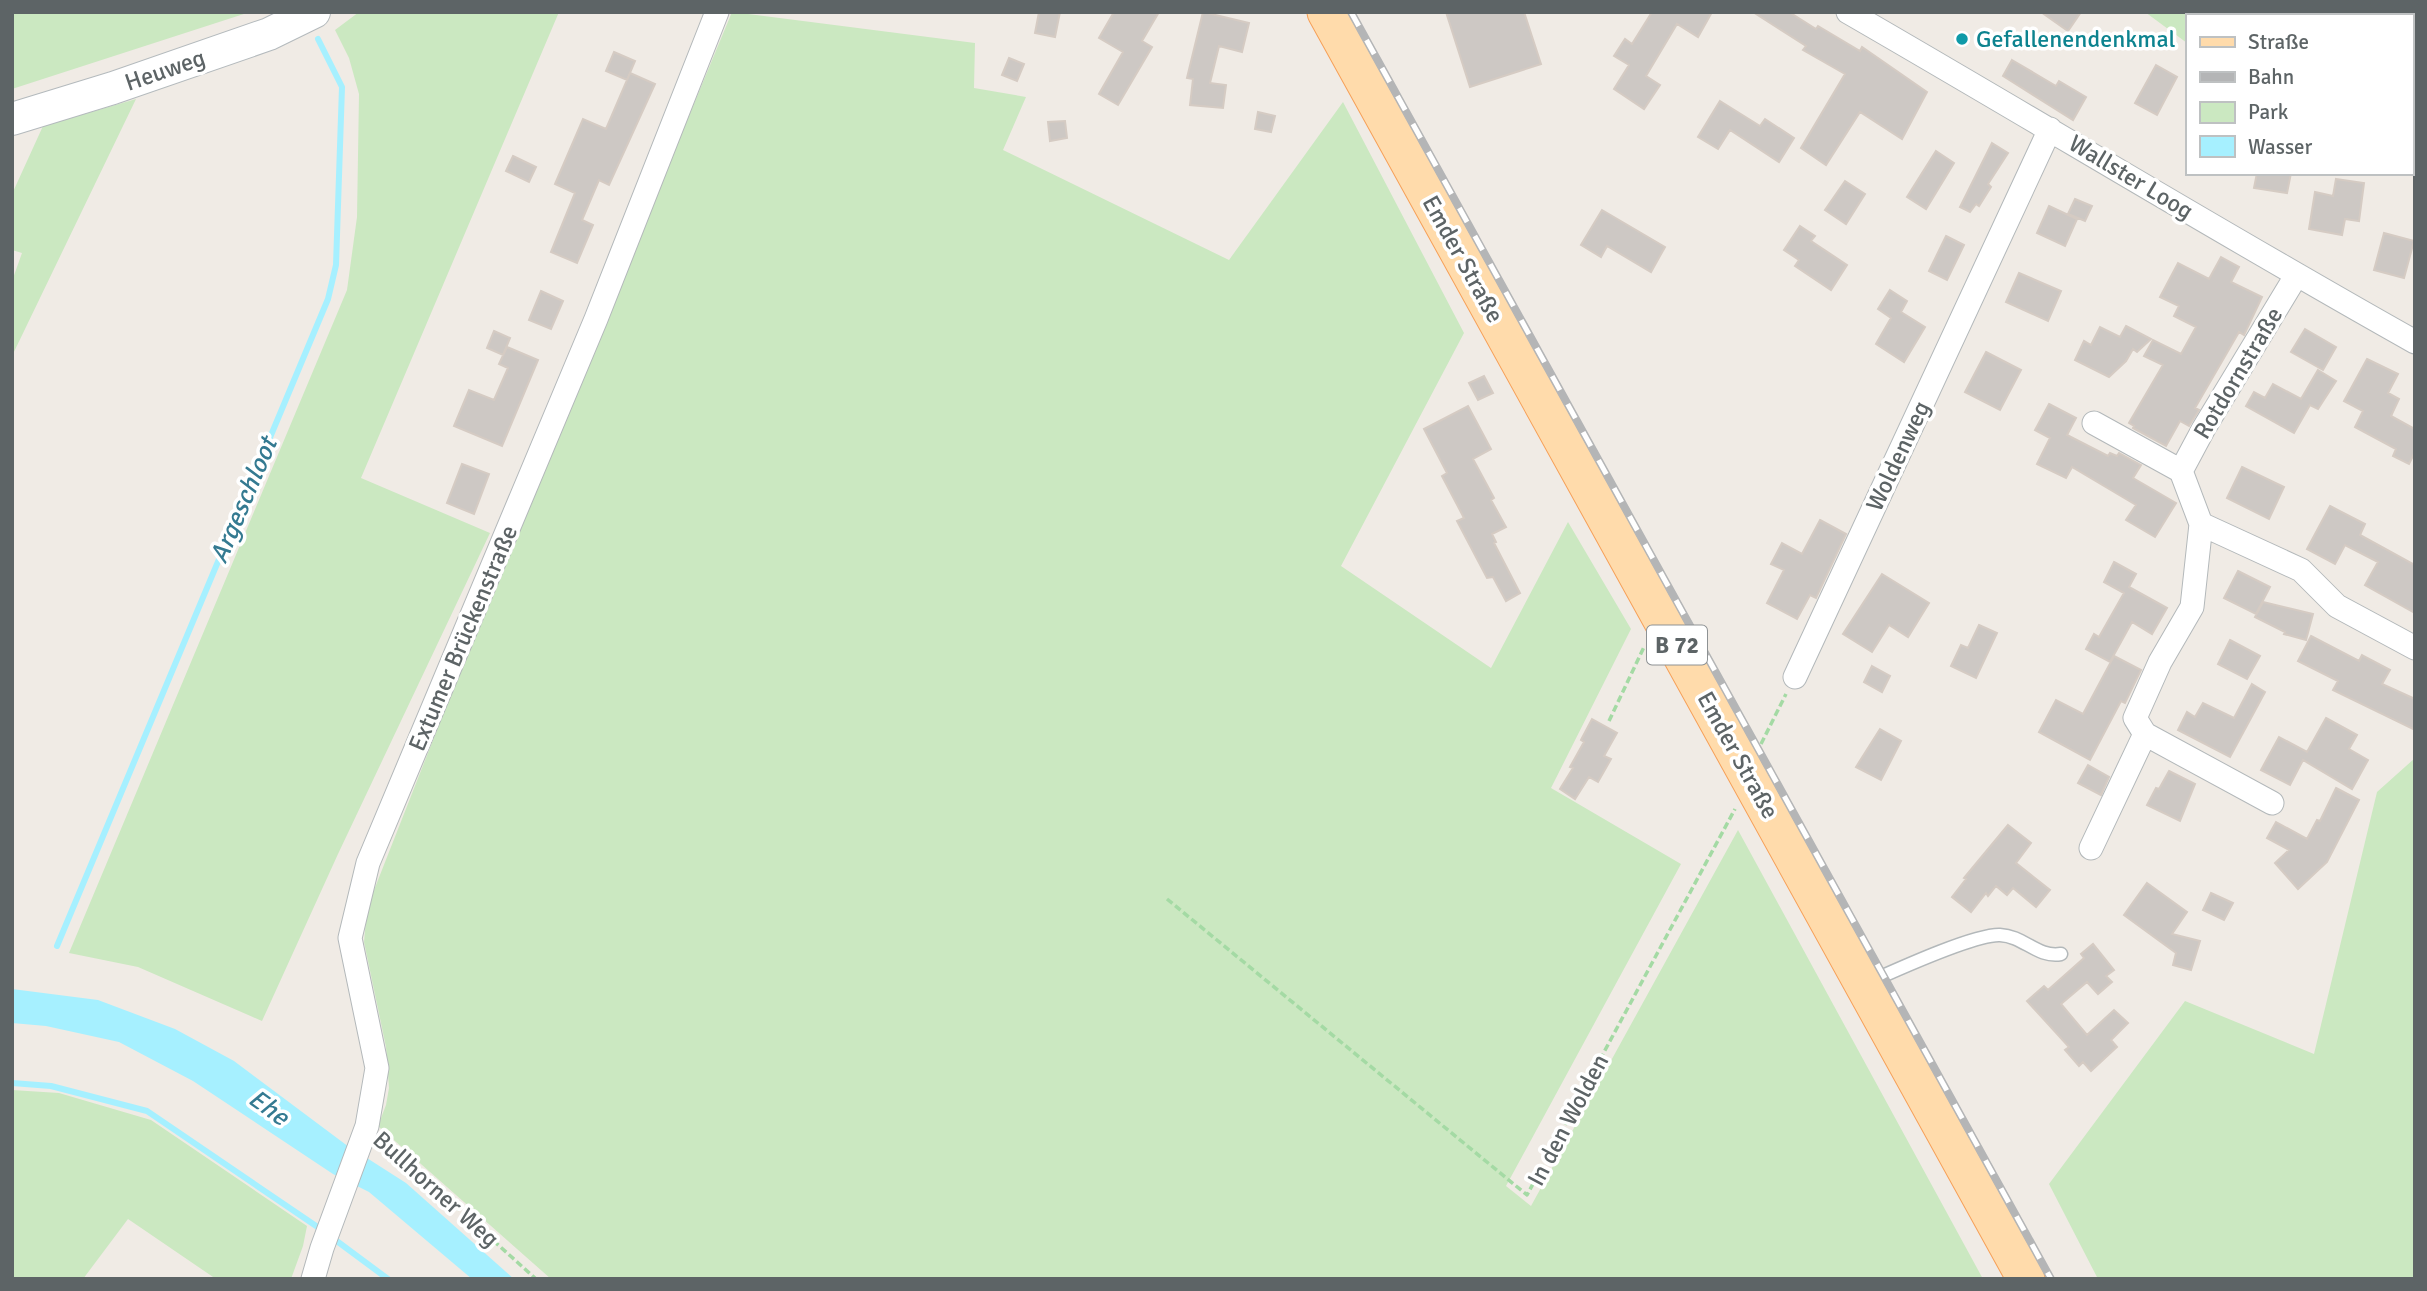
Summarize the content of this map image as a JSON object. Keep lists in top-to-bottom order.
{
  "streets": {
    "main road": ["Emder Straße", "B 72"],
    "street": [
      "Heuweg",
      "Wallster Loog",
      "Rotdornstraße",
      "Woldenweg",
      "Extumer Brückenstraße"
    ],
    "path": ["In den Wolden", "Bullhorner Weg"]
  },
  "crossings": [
    ["Wallster Loog", "Rotdornstraße"],
    ["Wallster Loog", "Woldenweg"],
    ["Emder Straße", "In den Wolden"],
    ["Extumer Brückenstraße", "Bullhorner Weg"]
  ],
  "water": ["Argeschloot", "Ehe"],
  "places": ["Gefallenendenkmal"],
  "legend": [
    "Straße",
    "Bahn",
    "Park",
    "Wasser"
  ]
}
